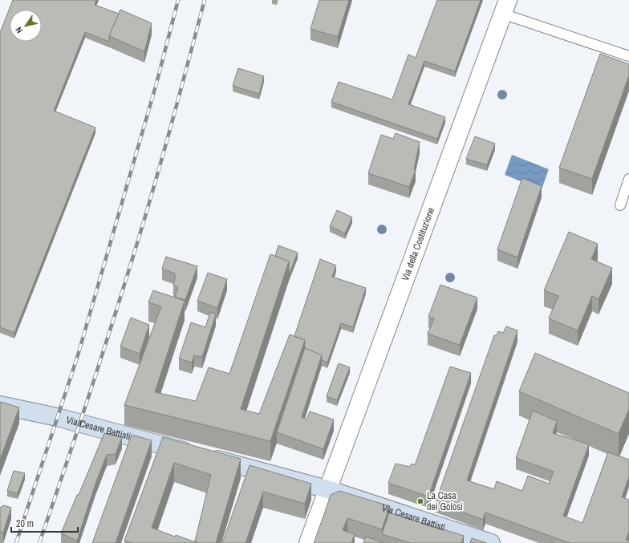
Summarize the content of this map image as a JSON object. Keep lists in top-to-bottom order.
{
  "streets": {
    "street": ["Via della Costituzione", "Via Cesare Battisti"]
  },
  "crossings": [
    ["Via della Costituzione", "Via Cesare Battisti"]
  ],
  "places": ["La Casa dei Golosi"],
  "scale_bar": "20 m",
  "north": "bottom left"
}
